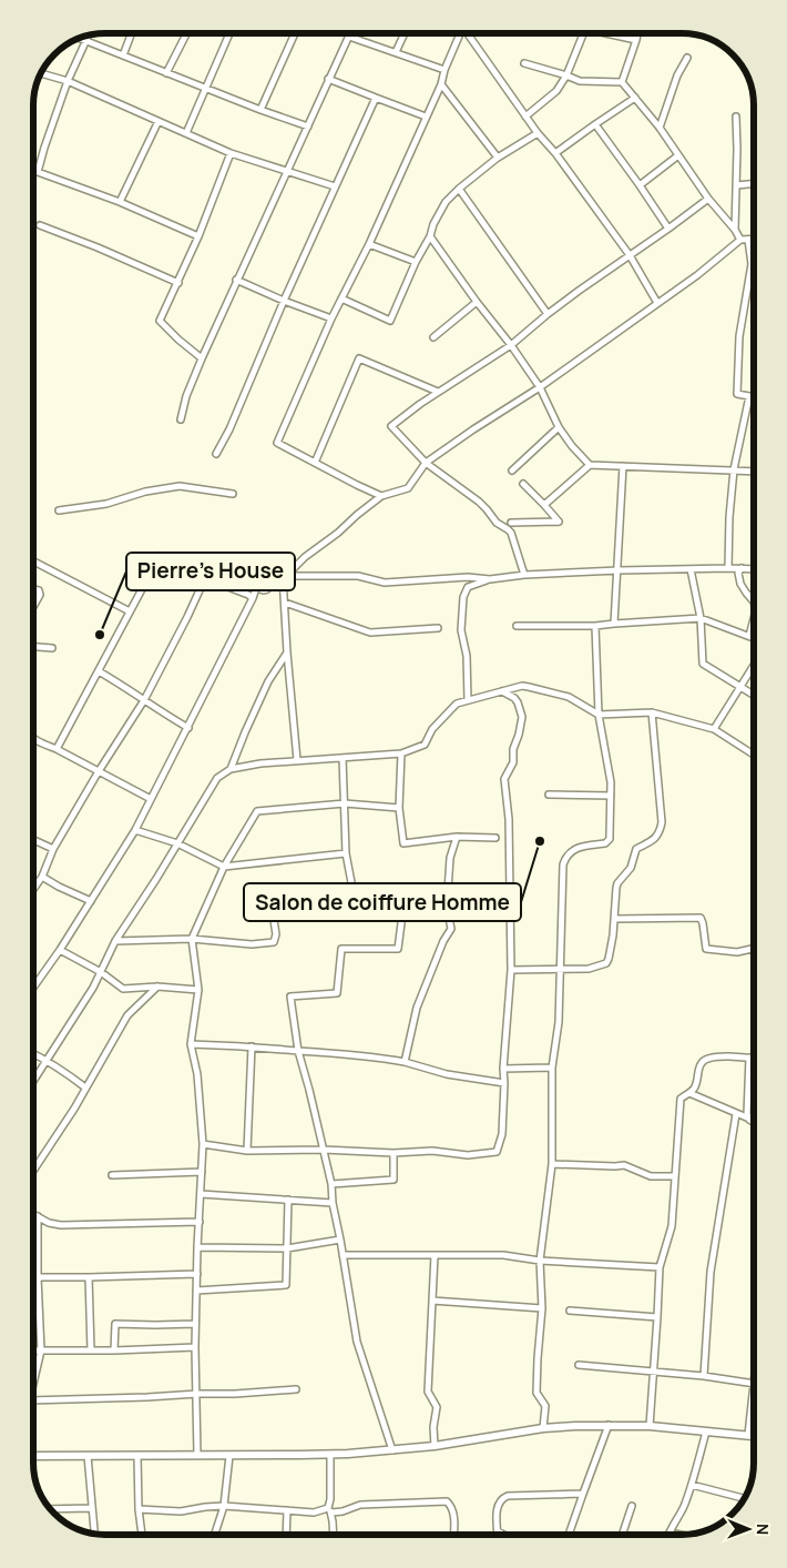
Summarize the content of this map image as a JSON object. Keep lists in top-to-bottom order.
{
  "places": ["Pierre's House", "Salon de coiffure Homme"],
  "north": "right"
}
